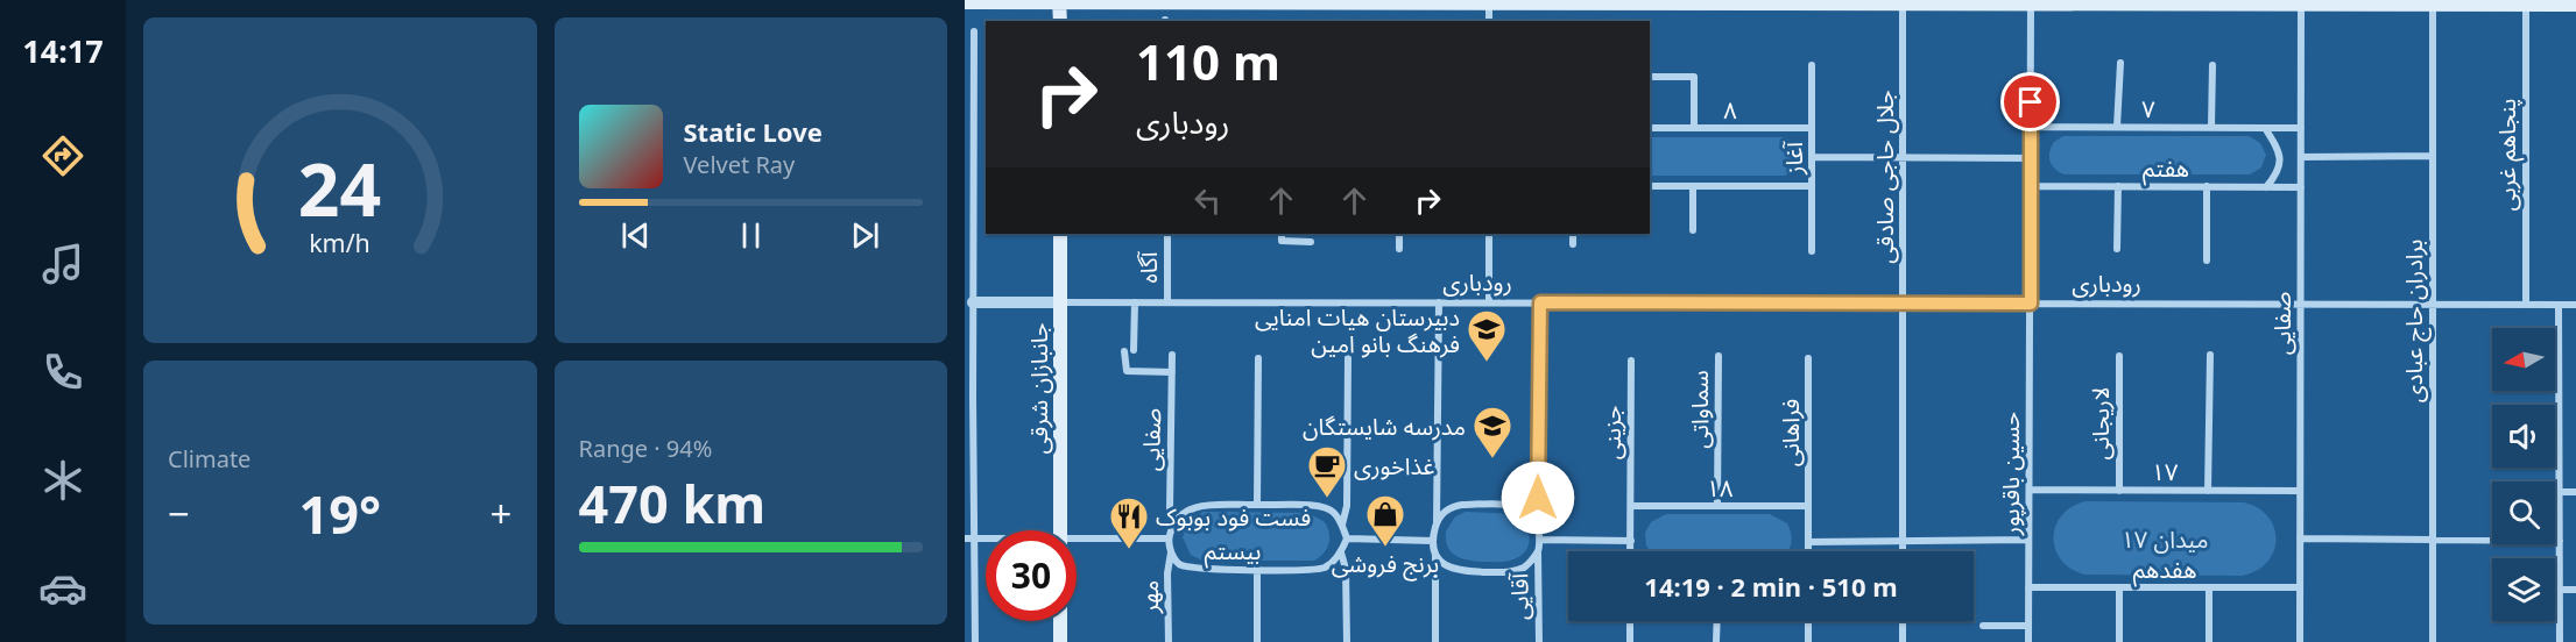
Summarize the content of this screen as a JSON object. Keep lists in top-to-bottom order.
{
  "streets": {
    "main road": ["جانبازان شرقی"],
    "street": [
      "۷",
      "۸",
      "پنجاهم غربی",
      "آغاز",
      "هفتم",
      "جلال حاجی صادقی",
      "آگاه",
      "رودباری",
      "برادران حاج عبادی",
      "صفایی",
      "سماواتی",
      "لاریجانی",
      "جزینی",
      "فراهانی",
      "۱۷",
      "حسین باقرپور",
      "۱۸",
      "بیستم",
      "هفدهم",
      "مهر",
      "آقایی"
    ]
  },
  "crossings": [
    ["۷", "صفایی"],
    ["۷", "حسین باقرپور"],
    ["۸", "آغاز"],
    ["پنجاهم غربی", "رودباری"],
    ["هفتم", "صفایی"],
    ["هفتم", "حسین باقرپور"],
    ["جلال حاجی صادقی", "رودباری"],
    ["آگاه", "رودباری"],
    ["رودباری", "برادران حاج عبادی"],
    ["رودباری", "صفایی"],
    ["رودباری", "جانبازان شرقی"],
    ["رودباری", "حسین باقرپور"],
    ["صفایی", "۱۷"],
    ["صفایی", "بیستم"],
    ["صفایی", "هفدهم"],
    ["سماواتی", "۱۸"],
    ["لاریجانی", "۱۷"],
    ["جزینی", "۱۸"],
    ["فراهانی", "۱۸"],
    ["۱۷", "حسین باقرپور"],
    ["حسین باقرپور", "هفدهم"],
    ["بیستم", "مهر"]
  ],
  "parks": ["میدان ۱۷"],
  "places": {
    "school or university": ["دبیرستان هیات امنایی فرهنگ بانو امین", "مدرسه شایستگان"],
    "cafe": ["غذاخوری"],
    "shop": ["برنج فروشی"],
    "restaurant": ["فست فود بوبوک"]
  },
  "north": "left",
  "page": {
    "tabs": "14:17",
    "turn": ["110 m", "رودباری"],
    "song": ["Static Love", "Velvet Ray"],
    "tile": [
      "Climate",
      ["Range · 94%", "470 km"]
    ],
    "heat": ["−", "19°", "+"],
    "limit": "30",
    "trip": "14:19 · 2 min · 510 m",
    "gauge": ["24", "km/h"]
  }
}
